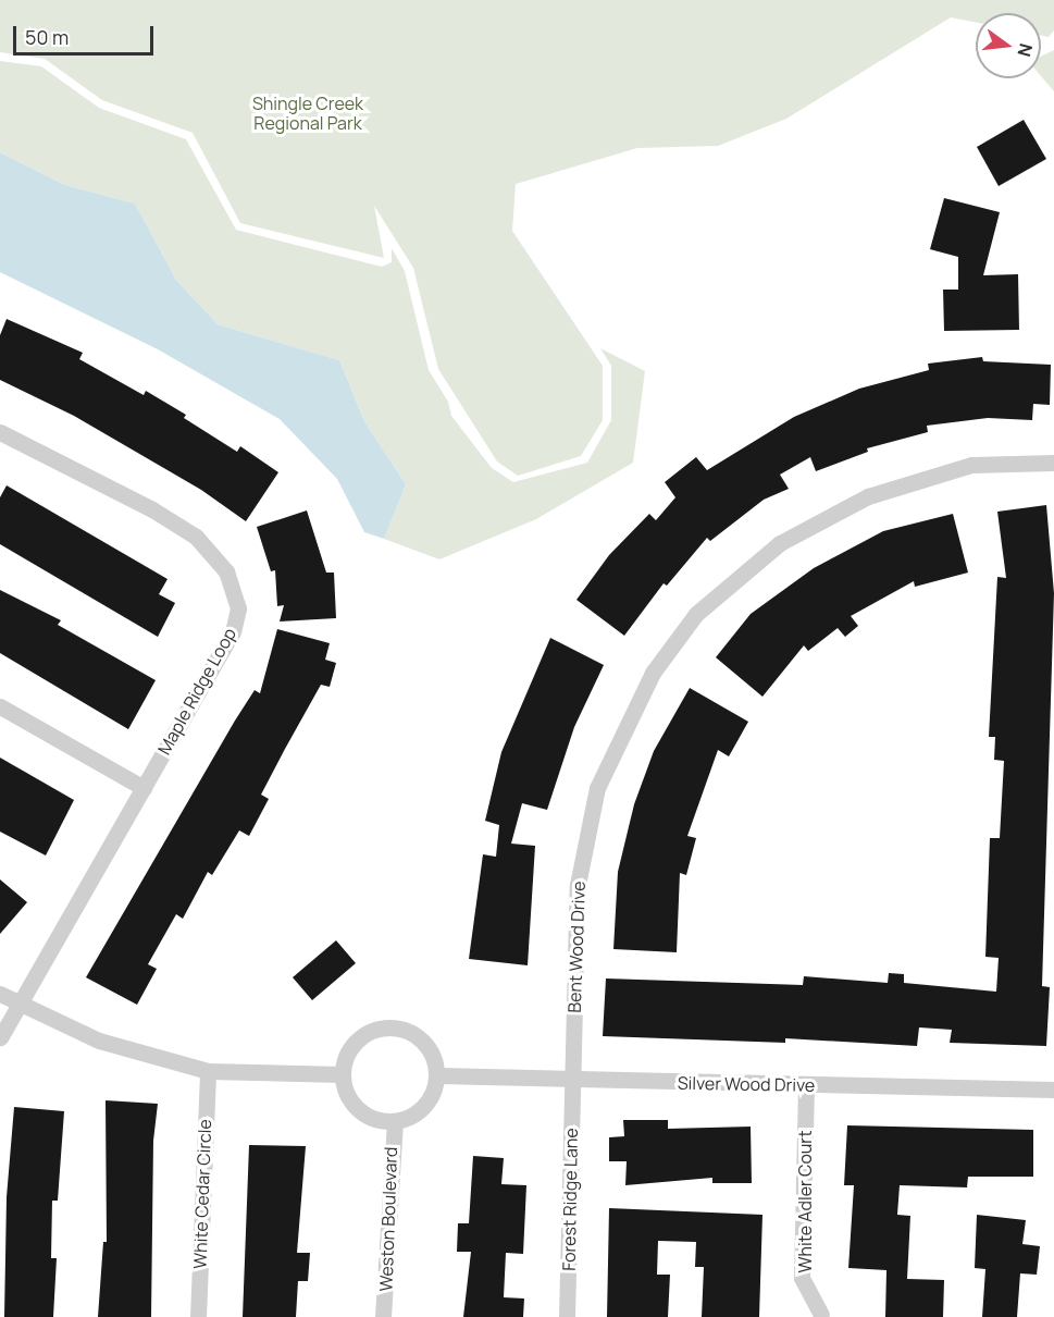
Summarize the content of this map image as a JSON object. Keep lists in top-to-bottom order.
{
  "streets": {
    "street": [
      "Maple Ridge Loop",
      "Bent Wood Drive",
      "Silver Wood Drive",
      "White Cedar Circle",
      "Forest Ridge Lane",
      "White Adler Court",
      "Weston Boulevard"
    ]
  },
  "crossings": [
    ["Bent Wood Drive", "Silver Wood Drive"],
    ["Bent Wood Drive", "Forest Ridge Lane"],
    ["Silver Wood Drive", "Forest Ridge Lane"],
    ["Silver Wood Drive", "White Adler Court"],
    ["Silver Wood Drive", "Weston Boulevard"]
  ],
  "parks": ["Shingle Creek Regional Park"],
  "scale_bar": "50 m",
  "north": "right"
}
